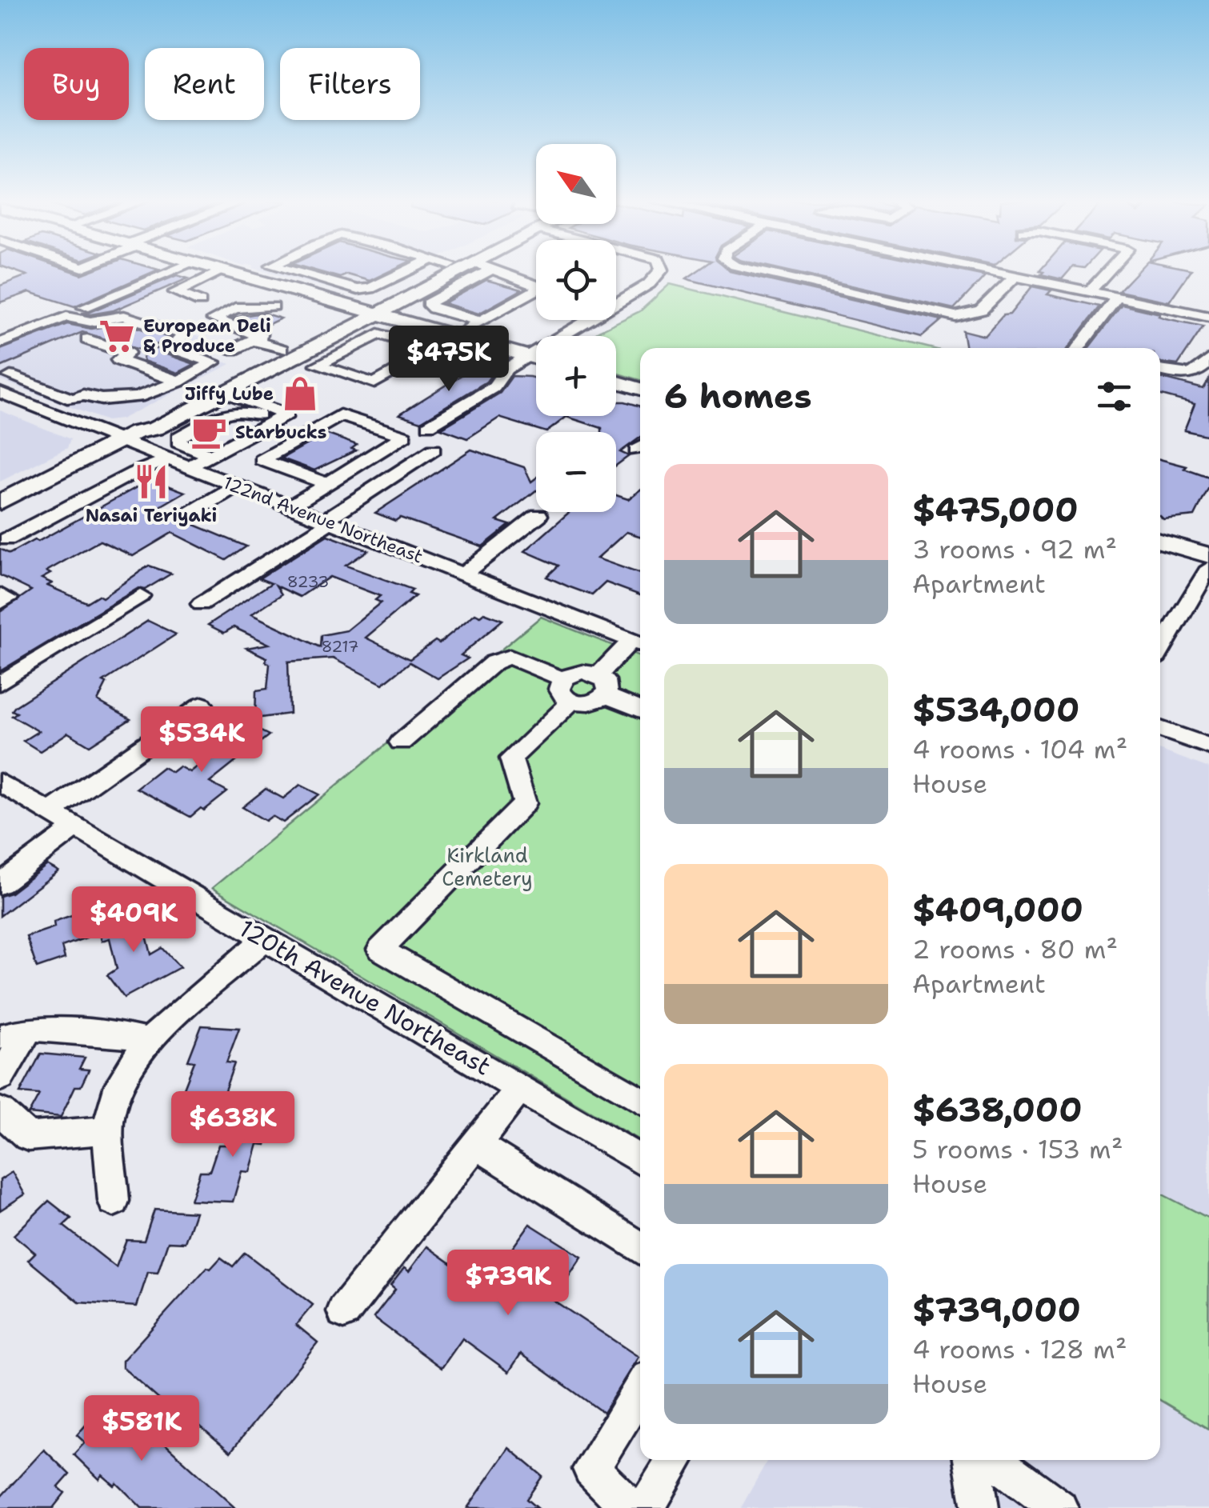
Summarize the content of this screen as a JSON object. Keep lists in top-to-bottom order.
{
  "streets": {
    "street": ["122nd Avenue Northeast", "120th Avenue Northeast"]
  },
  "parks": ["Kirkland Cemetery"],
  "places": {
    "supermarket": ["European Deli & Produce"],
    "shop": ["Jiffy Lube"],
    "cafe": ["Starbucks"],
    "restaurant": ["Nasai Teriyaki"]
  },
  "house_numbers": ["8233", "8217"],
  "north": "top left",
  "page": {
    "chip": ["Buy", "Rent", "Filters"],
    "map_buttons": ["+", "−"],
    "price": [
      "$475K",
      "$534K",
      "$409K",
      "$638K",
      "$739K",
      "$581K"
    ],
    "heading": "6 homes",
    "list": [
      {
        "name": "$475,000",
        "note": "3 rooms · 92 m² · Apartment"
      },
      {
        "name": "$534,000",
        "note": "4 rooms · 104 m² · House"
      },
      {
        "name": "$409,000",
        "note": "2 rooms · 80 m² · Apartment"
      },
      {
        "name": "$638,000",
        "note": "5 rooms · 153 m² · House"
      },
      {
        "name": "$739,000",
        "note": "4 rooms · 128 m² · House"
      }
    ]
  }
}
